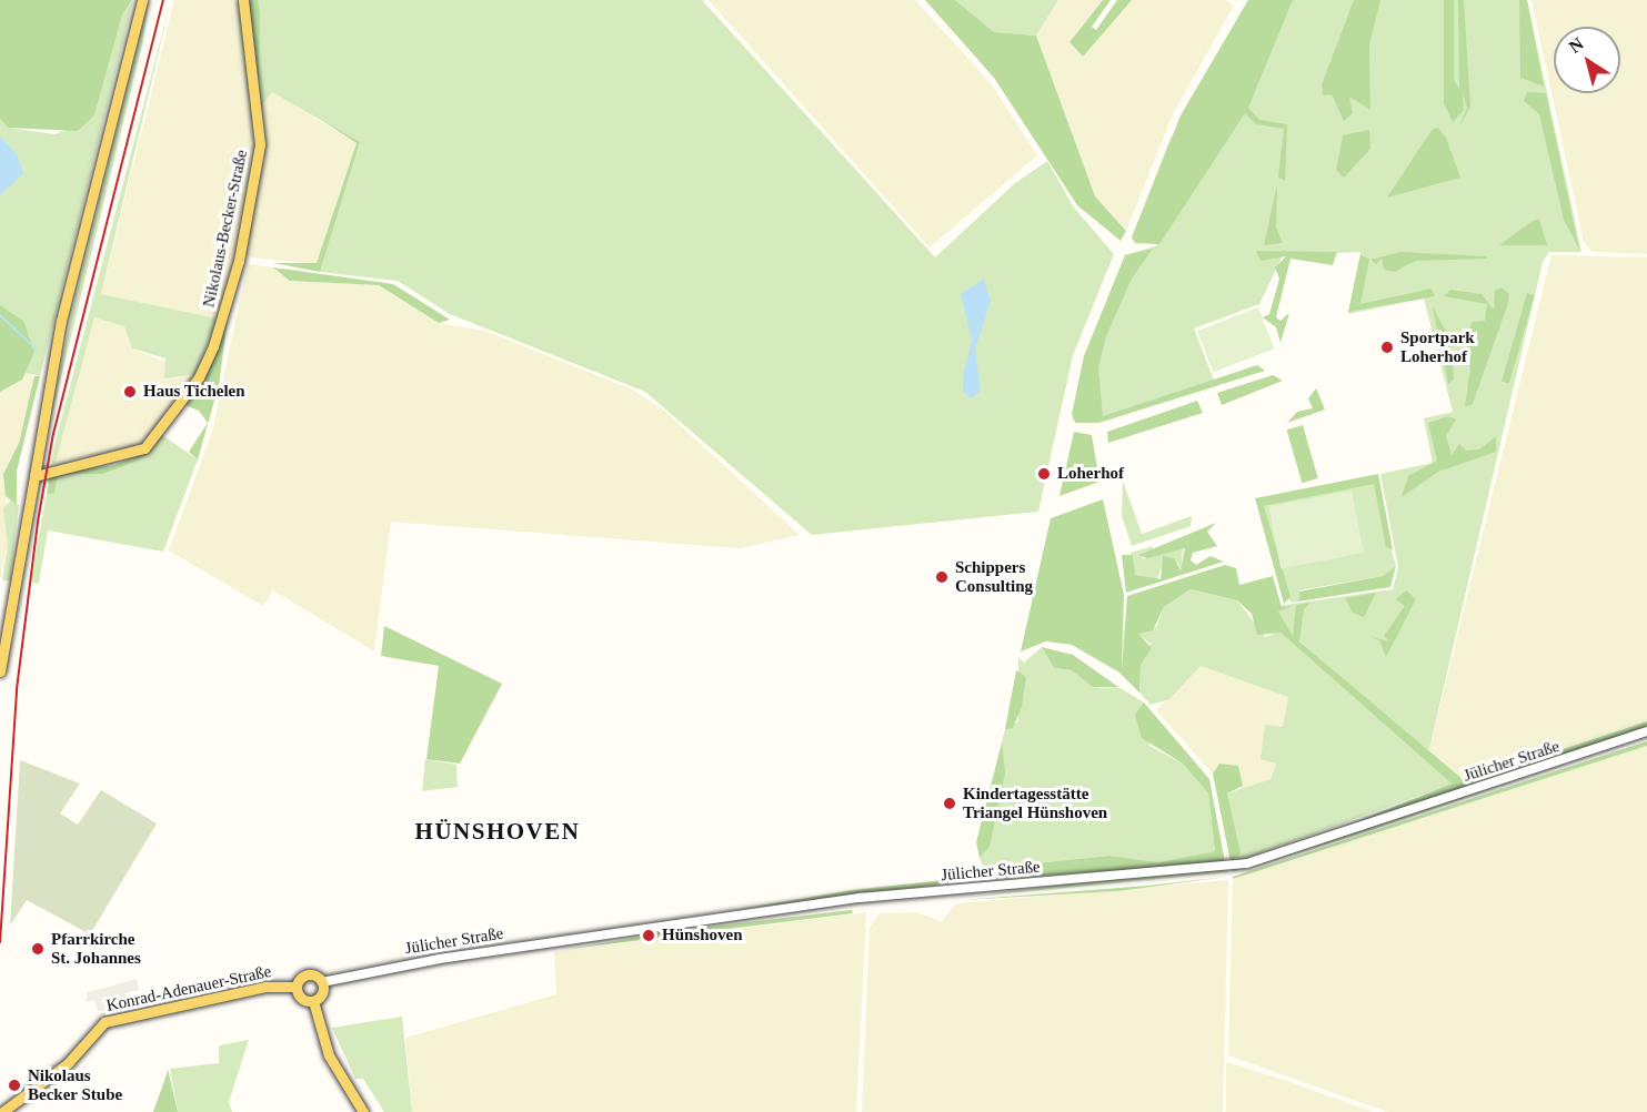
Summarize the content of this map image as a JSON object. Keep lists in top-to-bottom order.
{
  "streets": {
    "main road": ["Nikolaus-Becker-Straße", "Konrad-Adenauer-Straße"],
    "street": ["Jülicher Straße"]
  },
  "crossings": [
    ["Jülicher Straße", "Konrad-Adenauer-Straße"]
  ],
  "districts": ["HÜNSHOVEN"],
  "places": [
    "Sportpark Loherhof",
    "Haus Tichelen",
    "Loherhof",
    "Schippers Consulting",
    "Kindertagesstätte Triangel Hünshoven",
    "Hünshoven",
    "Pfarrkirche St. Johannes",
    "Nikolaus Becker Stube"
  ],
  "north": "top left"
}
